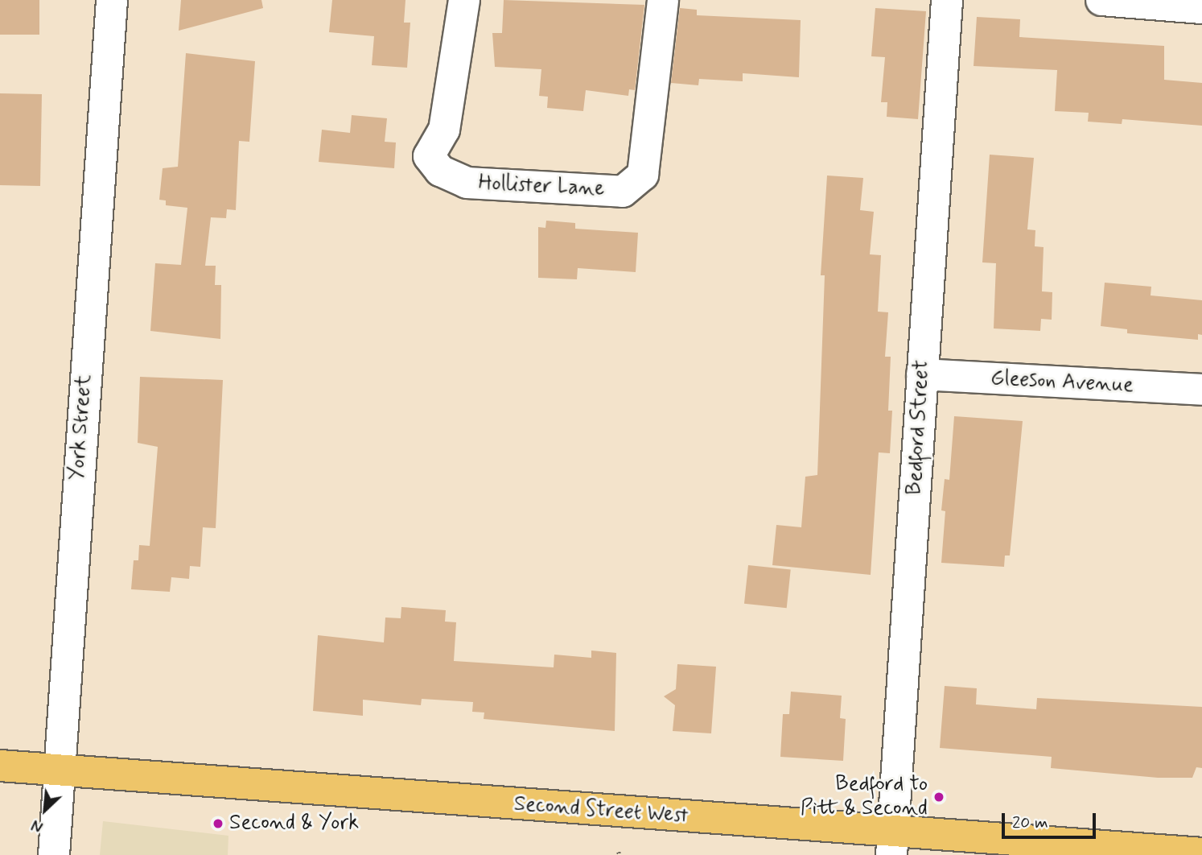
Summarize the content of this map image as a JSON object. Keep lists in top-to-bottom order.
{
  "streets": {
    "main road": ["Second Street West"],
    "street": [
      "Hollister Lane",
      "Gleeson Avenue",
      "York Street",
      "Bedford Street"
    ]
  },
  "crossings": [
    ["Gleeson Avenue", "Bedford Street"],
    ["York Street", "Second Street West"],
    ["Bedford Street", "Second Street West"]
  ],
  "places": ["Bedford to Pitt & Second", "Second & York"],
  "scale_bar": "20 m",
  "north": "bottom left"
}
